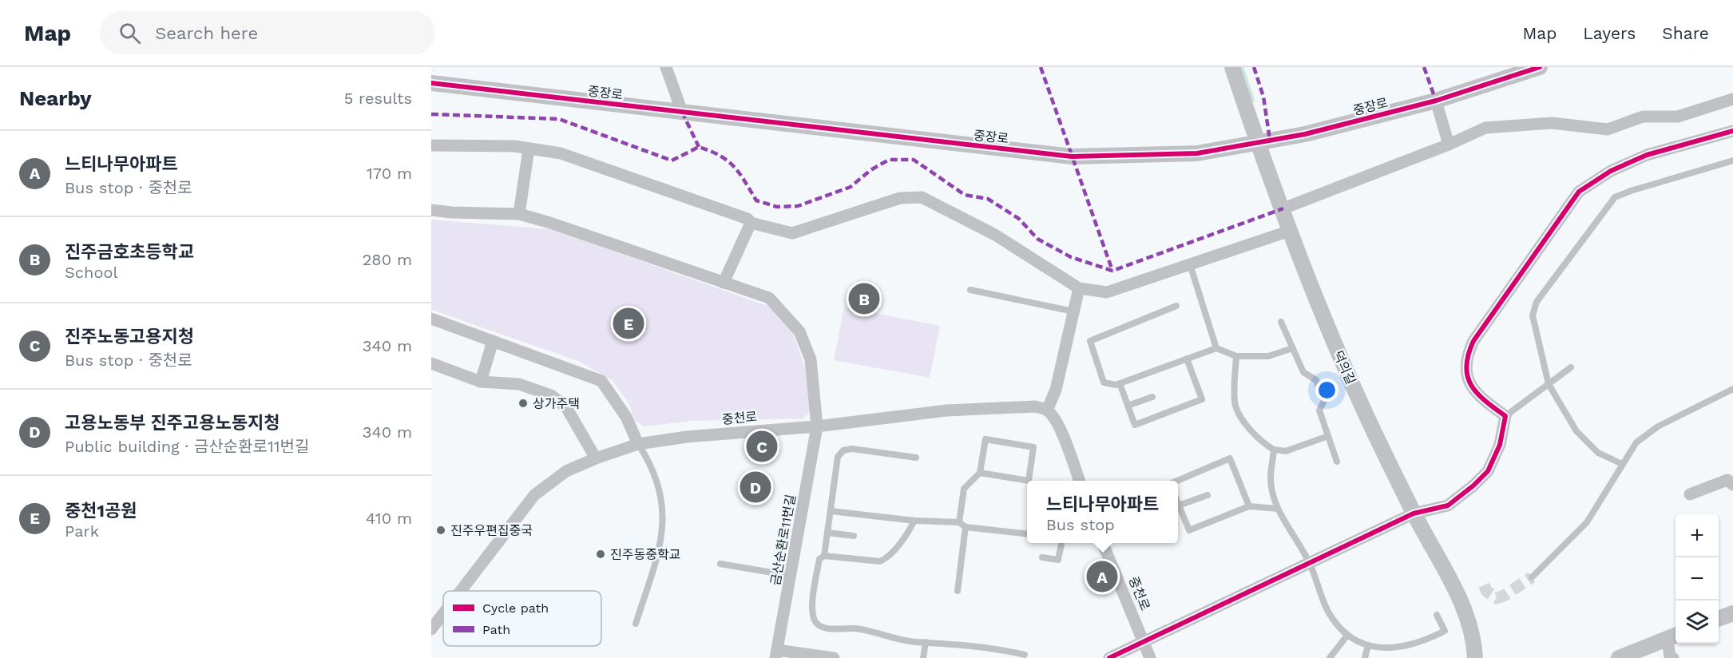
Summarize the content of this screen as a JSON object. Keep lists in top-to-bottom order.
{
  "streets": {
    "street": [
      "중장로",
      "덕의길",
      "중천로",
      "금산순환로11번길"
    ]
  },
  "crossings": [
    ["중장로", "덕의길"],
    ["중천로", "금산순환로11번길"]
  ],
  "places": ["상가주택", "진주우편집중국", "진주동중학교"],
  "legend": ["Cycle path", "Path"],
  "page": {
    "header": "Map",
    "search": "Search here",
    "nav": ["Map", "Layers", "Share"],
    "heading": ["Nearby", "5 results"],
    "list": [
      {
        "mark": "A",
        "name": "느티나무아파트",
        "note": "Bus stop · 중천로",
        "value": "170 m"
      },
      {
        "mark": "B",
        "name": "진주금호초등학교",
        "note": "School",
        "value": "280 m"
      },
      {
        "mark": "C",
        "name": "진주노동고용지청",
        "note": "Bus stop · 중천로",
        "value": "340 m"
      },
      {
        "mark": "D",
        "name": "고용노동부 진주고용노동지청",
        "note": "Public building · 금산순환로11번길",
        "value": "340 m"
      },
      {
        "mark": "E",
        "name": "중천1공원",
        "note": "Park",
        "value": "410 m"
      }
    ],
    "pins": [
      "B",
      "E",
      "C",
      "D",
      "A"
    ],
    "popup": ["느티나무아파트", "Bus stop"],
    "map_buttons": ["+", "−"]
  }
}
